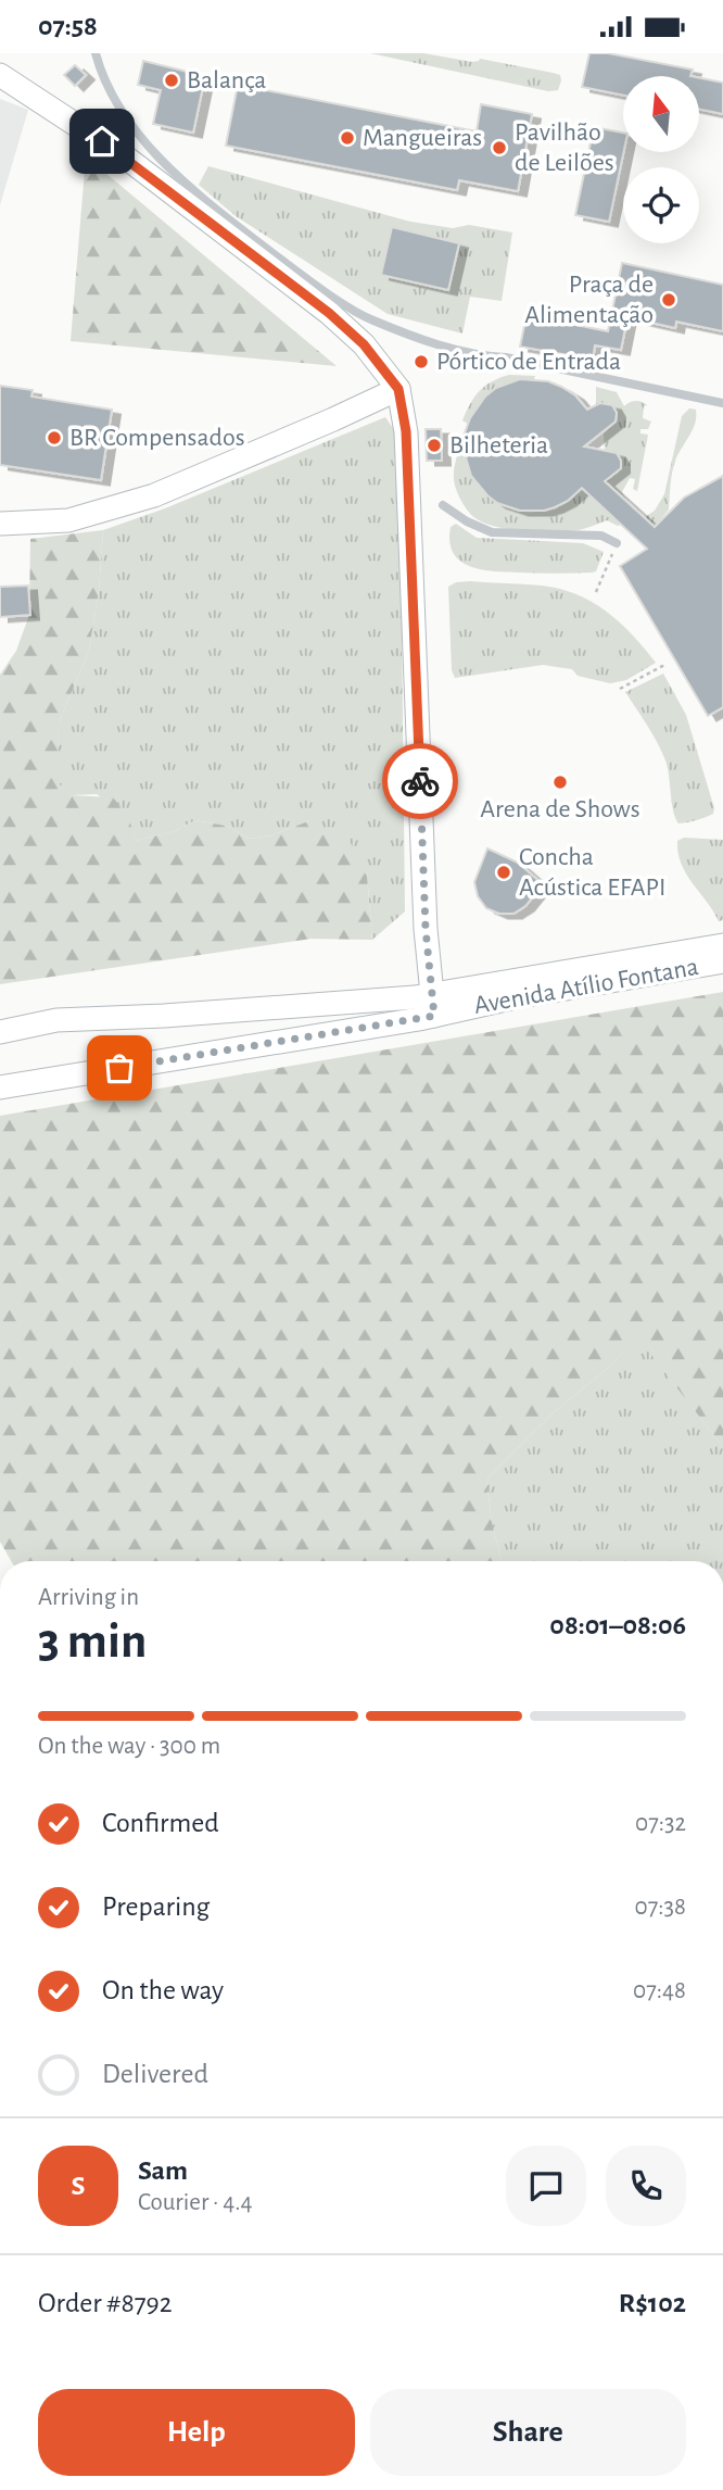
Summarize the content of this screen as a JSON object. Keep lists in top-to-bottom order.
{
  "streets": {
    "street": ["Avenida Atílio Fontana"]
  },
  "places": [
    "Balança",
    "Mangueiras",
    "Pavilhão de Leilões",
    "Praça de Alimentação",
    "Pórtico de Entrada",
    "BR Compensados",
    "Bilheteria",
    "Arena de Shows",
    "Concha Acústica EFAPI"
  ],
  "north": "top",
  "page": {
    "status": "07:58",
    "heading": ["3 min", "Arriving in", "08:01–08:06"],
    "panel": [
      "Sam",
      "Courier · 4.4",
      "Order #8792",
      "R$102"
    ],
    "bar": "On the way · 300 m",
    "list": [
      ["Confirmed", "07:32"],
      ["Preparing", "07:38"],
      ["On the way", "07:48"],
      "Delivered"
    ],
    "round": "S",
    "buttons": ["Help", "Share"]
  }
}
